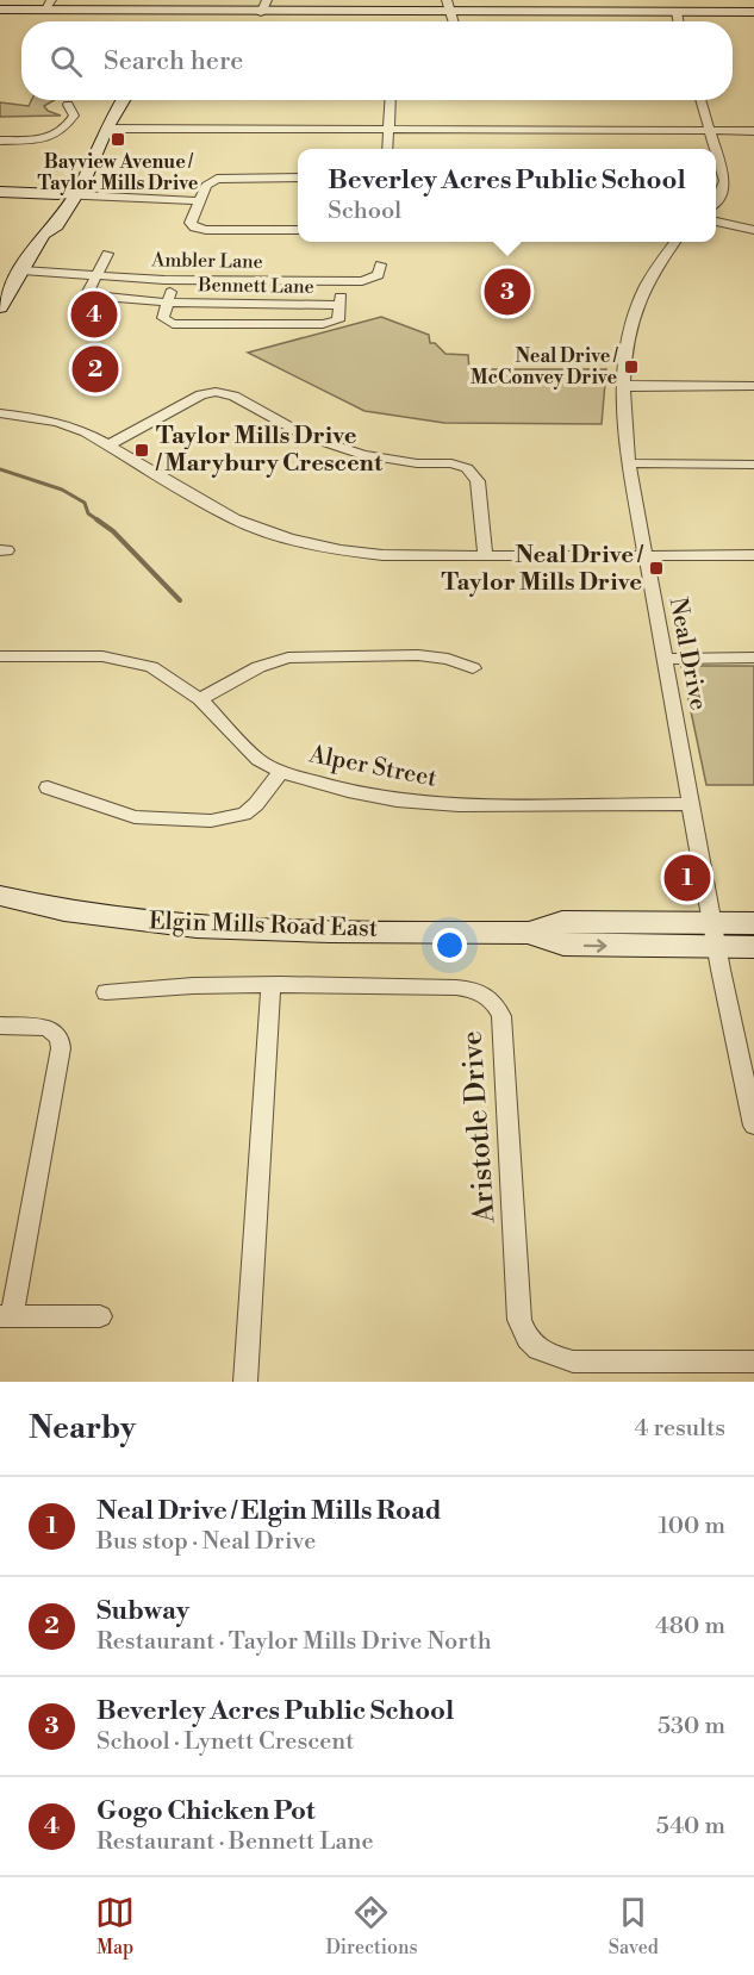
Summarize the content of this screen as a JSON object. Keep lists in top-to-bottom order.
{
  "streets": {
    "main road": ["Elgin Mills Road East"],
    "street": [
      "Ambler Lane",
      "Bennett Lane",
      "Neal Drive",
      "Alper Street",
      "Aristotle Drive"
    ]
  },
  "crossings": [
    ["Ambler Lane", "Bennett Lane"],
    ["Neal Drive", "Alper Street"],
    ["Neal Drive", "Elgin Mills Road East"]
  ],
  "places": {
    "transit": [
      "Bayview Avenue / Taylor Mills Drive",
      "Neal Drive / McConvey Drive",
      "Taylor Mills Drive / Marybury Crescent",
      "Neal Drive / Taylor Mills Drive"
    ]
  },
  "page": {
    "search": "Search here",
    "popup": ["Beverley Acres Public School", "School"],
    "pins": [
      "3",
      "4",
      "2",
      "1"
    ],
    "heading": ["Nearby", "4 results"],
    "list": [
      {
        "mark": "1",
        "name": "Neal Drive / Elgin Mills Road",
        "note": "Bus stop · Neal Drive",
        "value": "100 m"
      },
      {
        "mark": "2",
        "name": "Subway",
        "note": "Restaurant · Taylor Mills Drive North",
        "value": "480 m"
      },
      {
        "mark": "3",
        "name": "Beverley Acres Public School",
        "note": "School · Lynett Crescent",
        "value": "530 m"
      },
      {
        "mark": "4",
        "name": "Gogo Chicken Pot",
        "note": "Restaurant · Bennett Lane",
        "value": "540 m"
      }
    ],
    "nav": ["Map", "Directions", "Saved"]
  }
}
